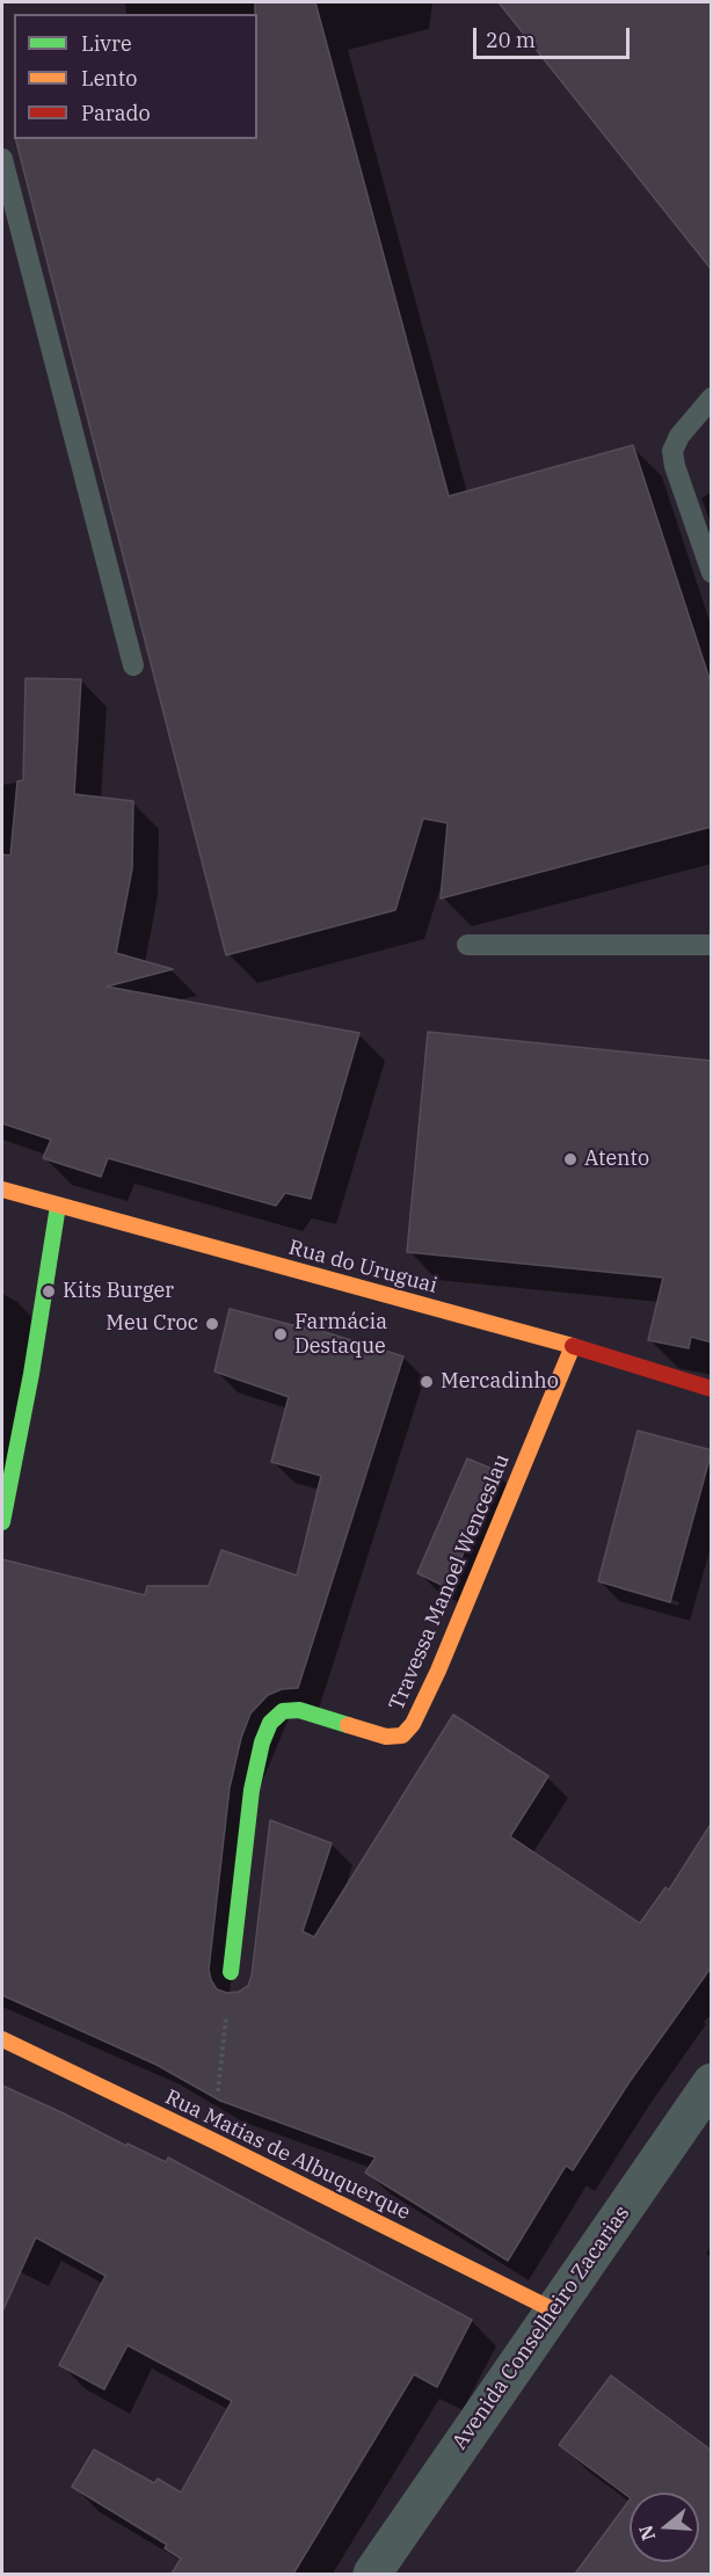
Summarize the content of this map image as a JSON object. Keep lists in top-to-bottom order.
{
  "streets": {
    "street": [
      "Rua do Uruguai",
      "Travessa Manoel Wenceslau",
      "Rua Matias de Albuquerque",
      "Avenida Conselheiro Zacarias"
    ]
  },
  "crossings": [
    ["Rua do Uruguai", "Travessa Manoel Wenceslau"],
    ["Rua Matias de Albuquerque", "Avenida Conselheiro Zacarias"]
  ],
  "places": [
    "Atento",
    "Kits Burger",
    "Meu Croc",
    "Farmácia Destaque",
    "Mercadinho"
  ],
  "legend": ["Livre", "Lento", "Parado"],
  "scale_bar": "20 m",
  "north": "left"
}
